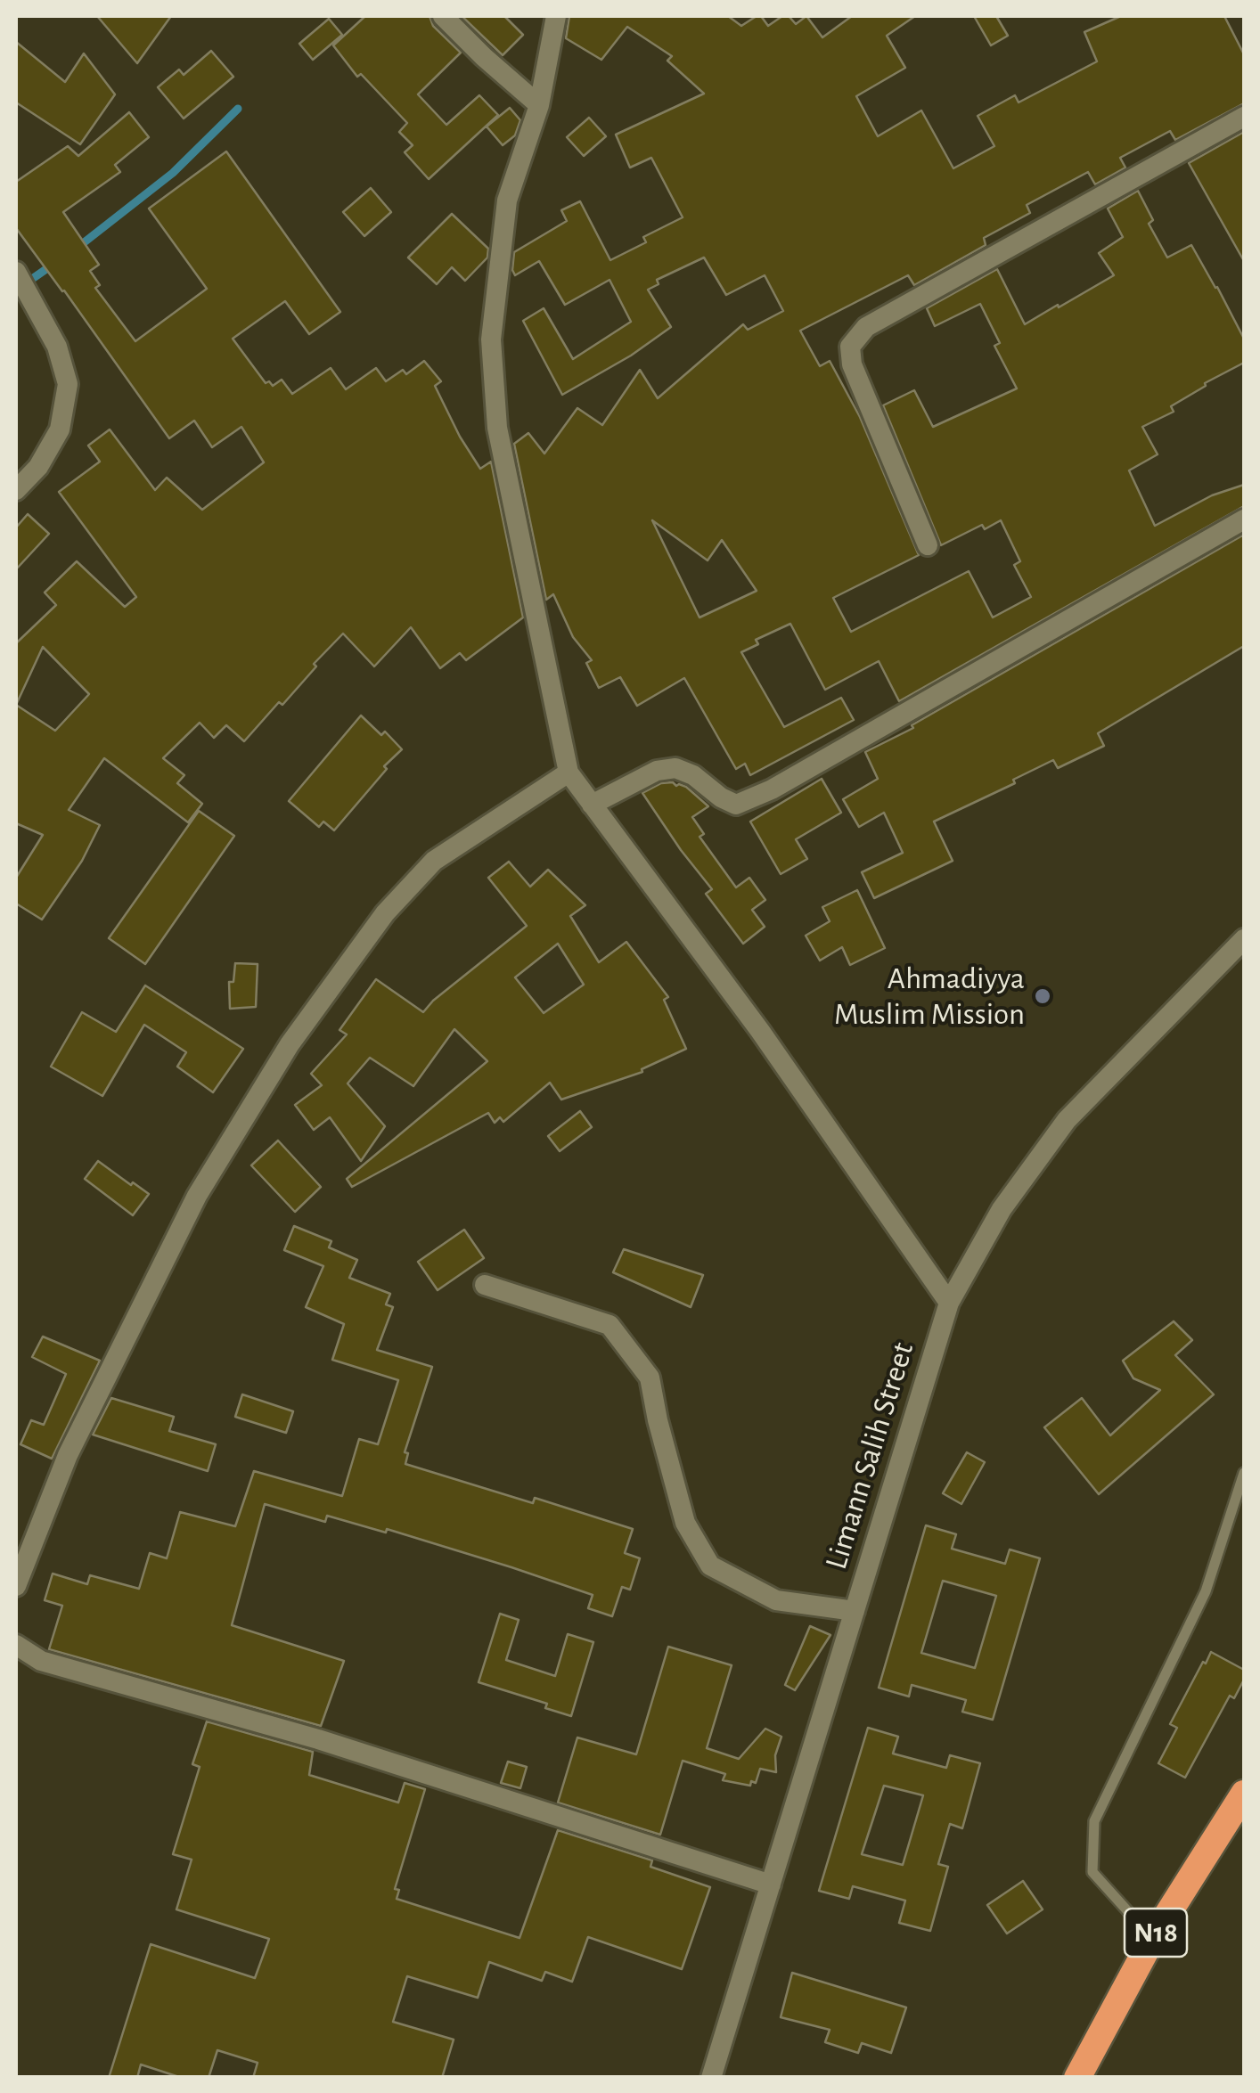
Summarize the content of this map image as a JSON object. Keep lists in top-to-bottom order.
{
  "streets": {
    "highway": ["N18"],
    "street": ["Limann Salih Street"]
  },
  "places": ["Ahmadiyya Muslim Mission"]
}
